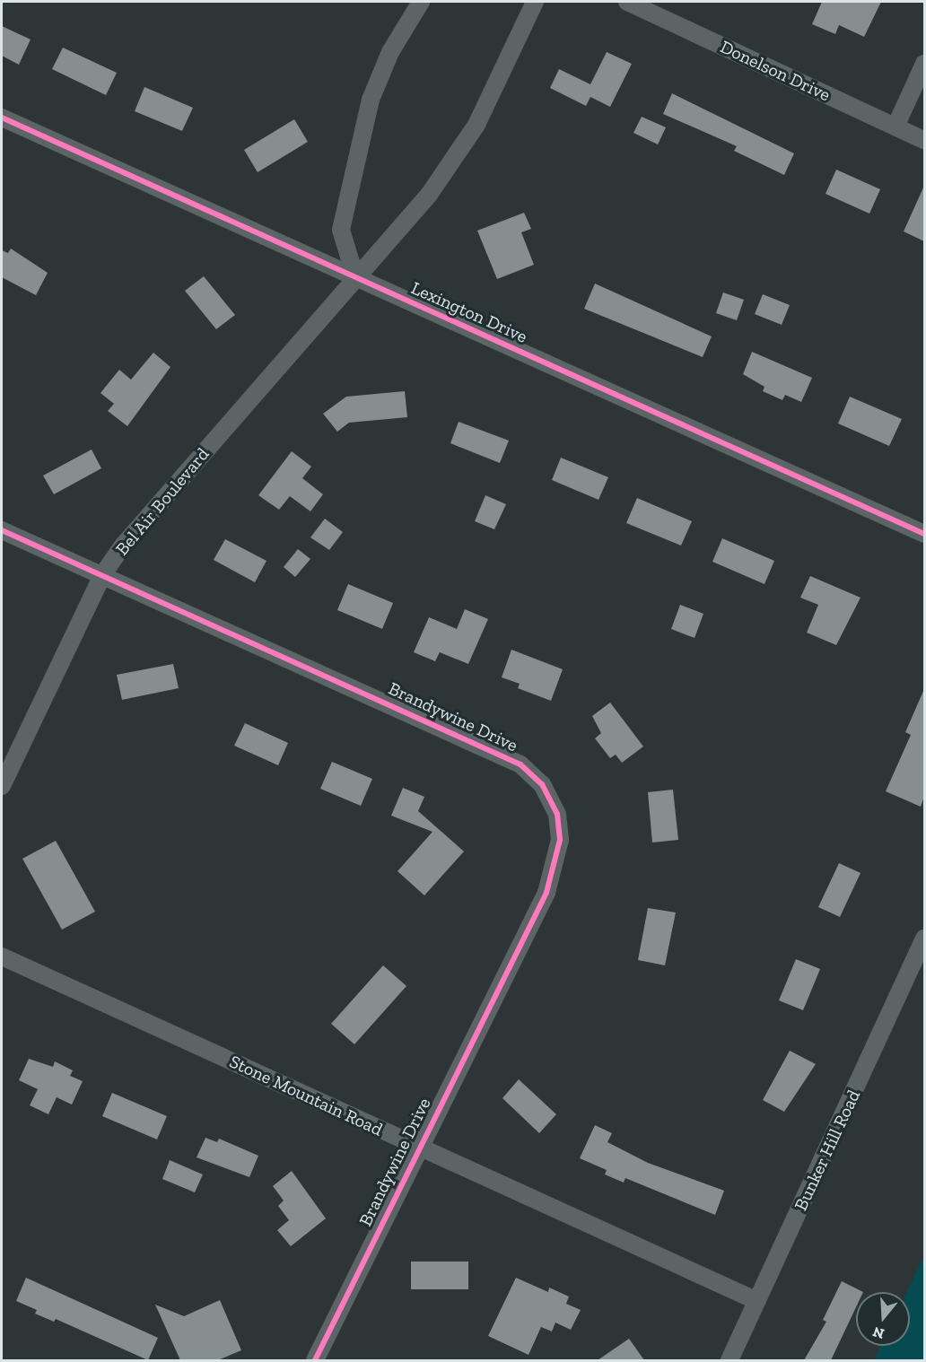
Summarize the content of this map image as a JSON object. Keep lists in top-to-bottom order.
{
  "streets": {
    "street": [
      "Donelson Drive",
      "Lexington Drive",
      "Bel Air Boulevard",
      "Brandywine Drive",
      "Stone Mountain Road",
      "Bunker Hill Road"
    ]
  },
  "crossings": [
    ["Lexington Drive", "Bel Air Boulevard"],
    ["Bel Air Boulevard", "Brandywine Drive"],
    ["Brandywine Drive", "Stone Mountain Road"],
    ["Stone Mountain Road", "Bunker Hill Road"]
  ],
  "north": "bottom"
}
